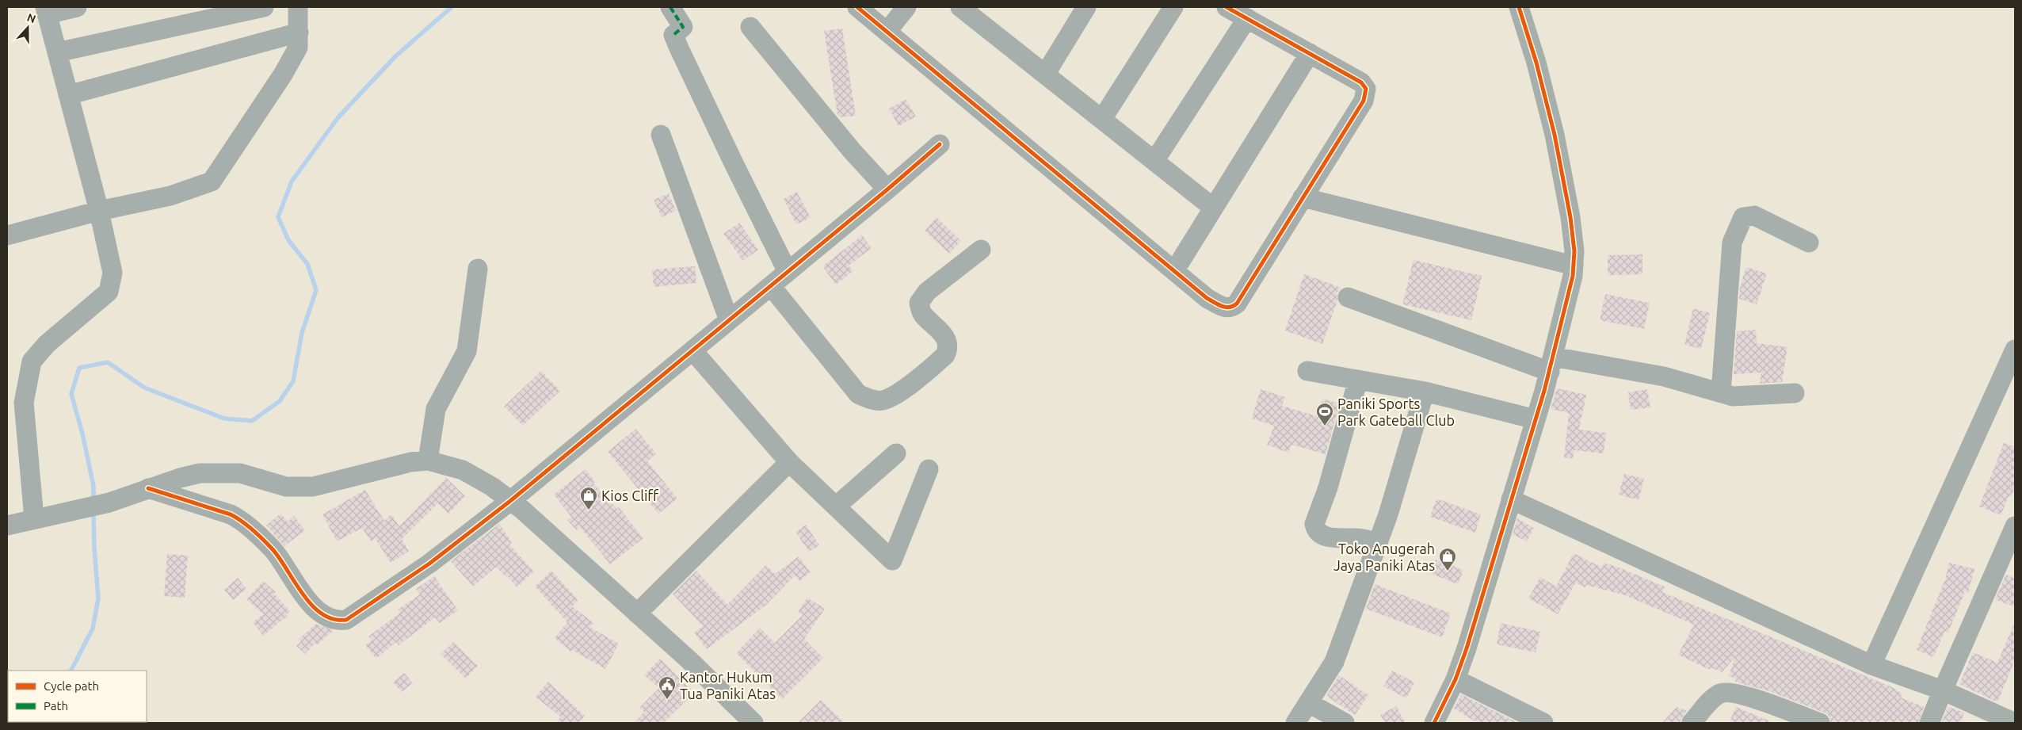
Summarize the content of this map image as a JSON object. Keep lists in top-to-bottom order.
{
  "places": {
    "sports": ["Paniki Sports Park Gateball Club"],
    "shop": ["Kios Cliff", "Toko Anugerah Jaya Paniki Atas"],
    "public building": ["Kantor Hukum Tua Paniki Atas"]
  },
  "legend": ["Cycle path", "Path"],
  "north": "top"
}
